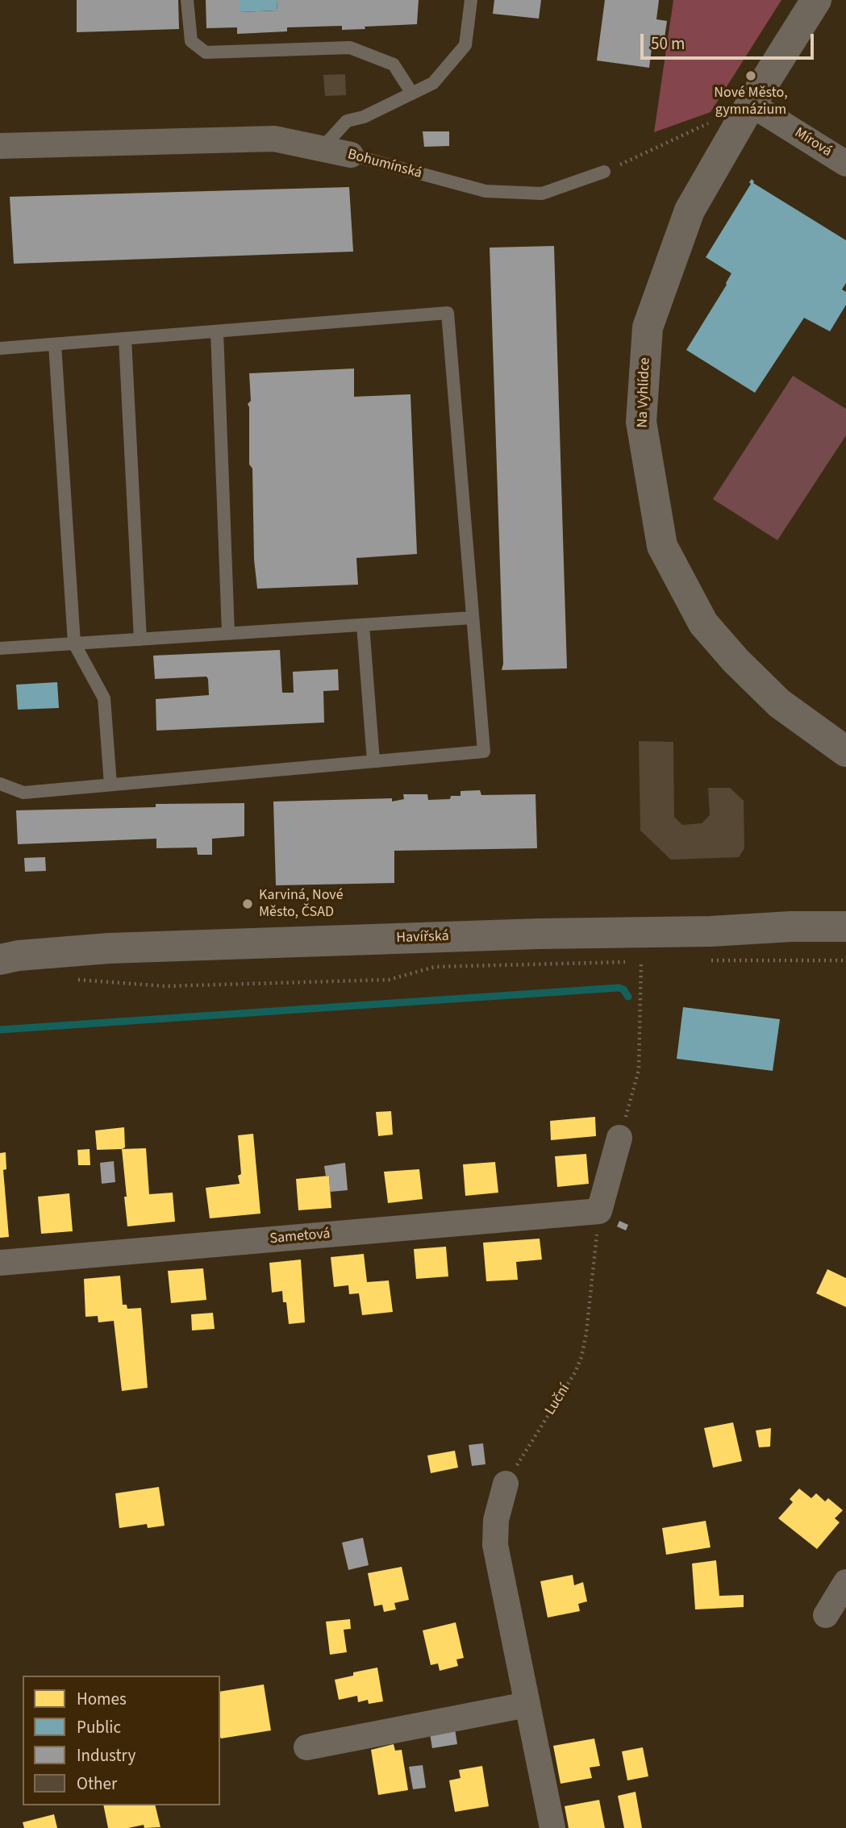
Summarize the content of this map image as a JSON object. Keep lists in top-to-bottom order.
{
  "streets": {
    "street": [
      "Mírová",
      "Bohumínská",
      "Na Vyhlídce",
      "Havířská",
      "Sametová"
    ],
    "path": ["Luční"]
  },
  "crossings": [
    ["Mírová", "Na Vyhlídce"],
    ["Sametová", "Luční"]
  ],
  "places": ["Nové Město, gymnázium", "Karviná, Nové Město, ČSAD"],
  "legend": [
    "Homes",
    "Public",
    "Industry",
    "Other"
  ],
  "scale_bar": "50 m"
}
